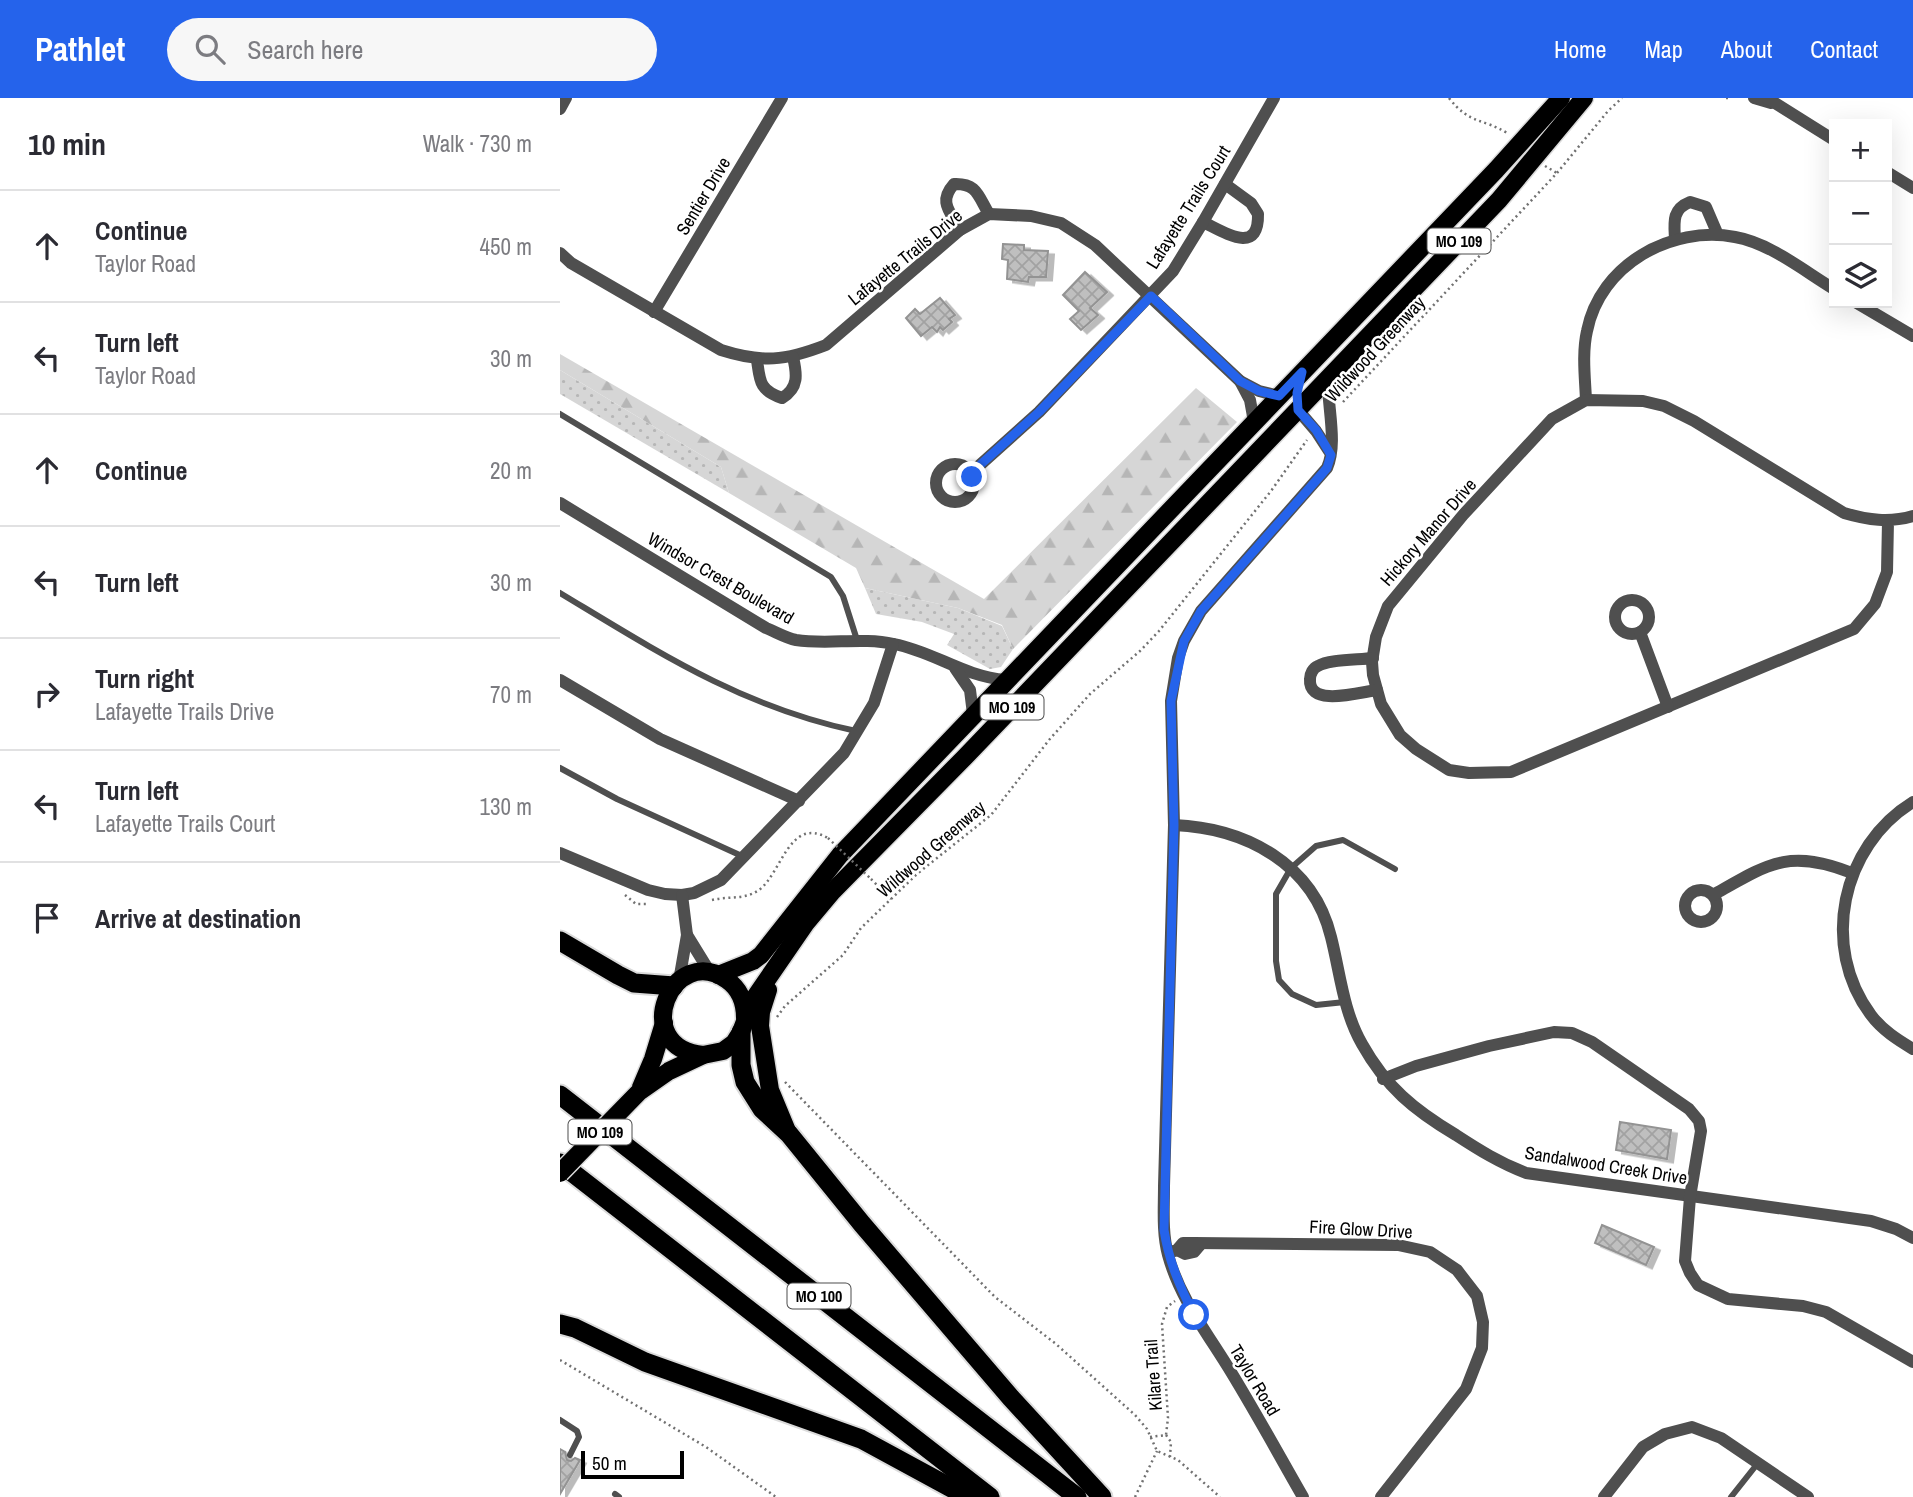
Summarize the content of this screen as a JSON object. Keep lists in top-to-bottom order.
{
  "streets": {
    "highway": ["MO 100"],
    "main road": ["MO 109"],
    "street": [
      "Sentier Drive",
      "Lafayette Trails Court",
      "Lafayette Trails Drive",
      "Hickory Manor Drive",
      "Windsor Crest Boulevard",
      "Sandalwood Creek Drive",
      "Fire Glow Drive",
      "Taylor Road"
    ],
    "path": ["Wildwood Greenway", "Kilare Trail"]
  },
  "crossings": [
    ["Sentier Drive", "Lafayette Trails Drive"],
    ["Lafayette Trails Court", "Lafayette Trails Drive"],
    ["MO 109", "Lafayette Trails Drive"],
    ["MO 109", "Windsor Crest Boulevard"],
    ["Sandalwood Creek Drive", "Taylor Road"],
    ["Fire Glow Drive", "Taylor Road"]
  ],
  "scale_bar": "50 m",
  "page": {
    "header": "Pathlet",
    "search": "Search here",
    "nav": [
      "Home",
      "Map",
      "About",
      "Contact"
    ],
    "heading": ["10 min", "Walk · 730 m"],
    "map_buttons": ["+", "−"],
    "list": [
      ["Continue", "Taylor Road", "450 m"],
      ["Turn left", "Taylor Road", "30 m"],
      ["Continue", "20 m"],
      ["Turn left", "30 m"],
      ["Turn right", "Lafayette Trails Drive", "70 m"],
      ["Turn left", "Lafayette Trails Court", "130 m"],
      "Arrive at destination"
    ],
    "scale": "50 m"
  }
}
